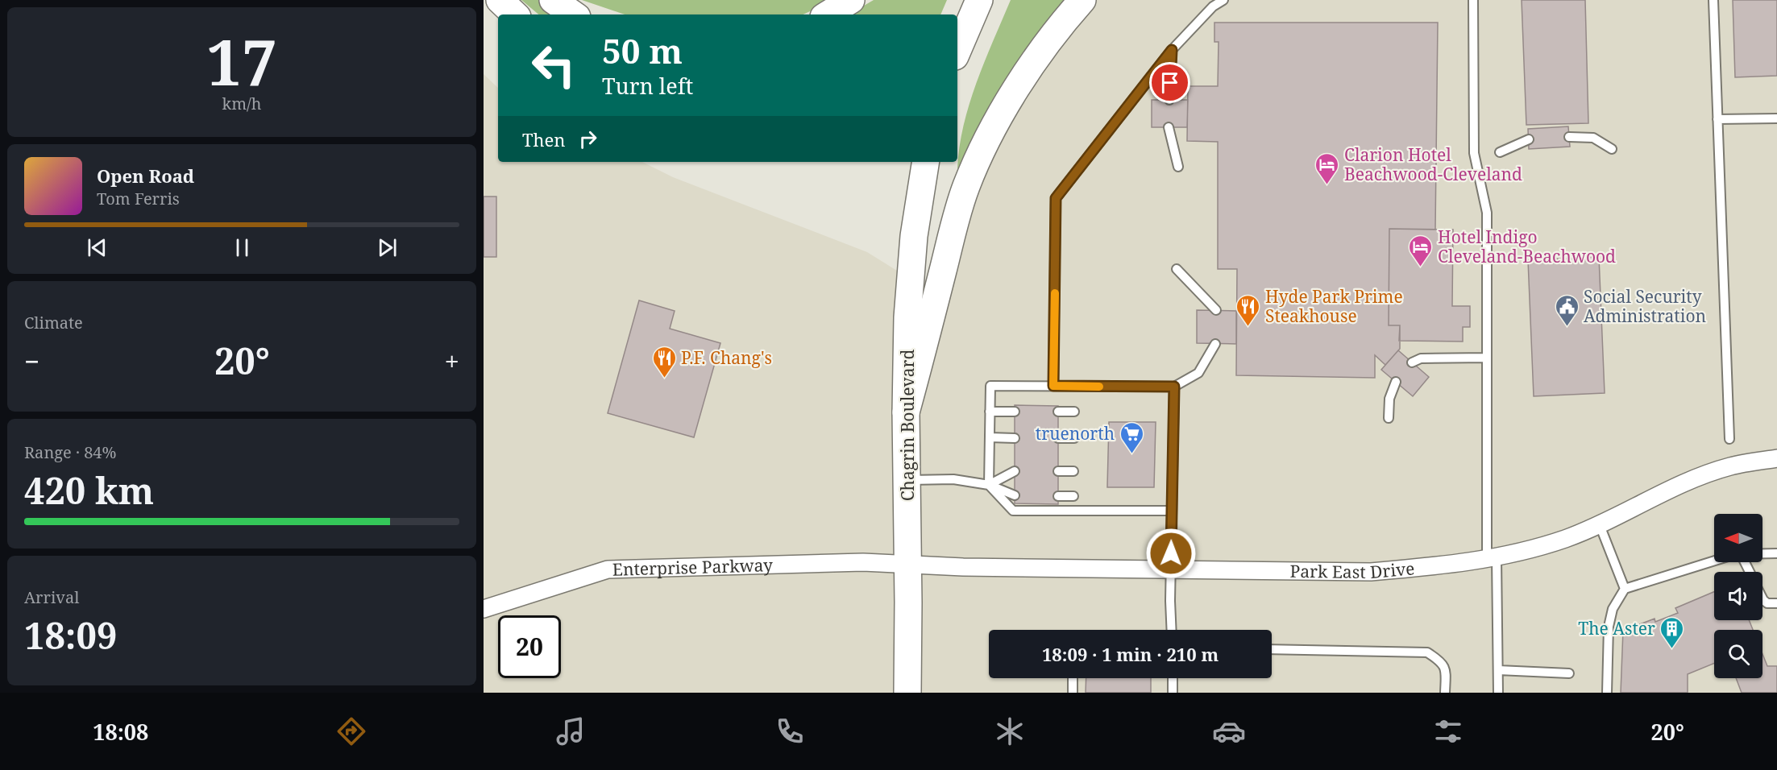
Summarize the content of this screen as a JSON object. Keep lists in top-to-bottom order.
{
  "streets": {
    "main road": ["Chagrin Boulevard"],
    "street": ["Enterprise Parkway", "Park East Drive"]
  },
  "crossings": [
    ["Chagrin Boulevard", "Enterprise Parkway"],
    ["Chagrin Boulevard", "Park East Drive"],
    ["Enterprise Parkway", "Park East Drive"]
  ],
  "places": {
    "hotel": ["Clarion Hotel Beachwood-Cleveland", "Hotel Indigo Cleveland-Beachwood"],
    "restaurant": ["Hyde Park Prime Steakhouse", "P.F. Chang's"],
    "public building": ["Social Security Administration"],
    "supermarket": ["truenorth"],
    "building": ["The Aster"]
  },
  "north": "left",
  "page": {
    "tile": [
      ["17", "km/h"],
      "Climate",
      ["Range · 84%", "420 km"],
      ["Arrival", "18:09"]
    ],
    "turn": ["50 m", "Turn left"],
    "then": "Then",
    "song": ["Open Road", "Tom Ferris"],
    "heat": ["−", "20°", "+"],
    "limit": "20",
    "trip": "18:09 · 1 min · 210 m",
    "tabs": ["18:08", "20°"]
  }
}
